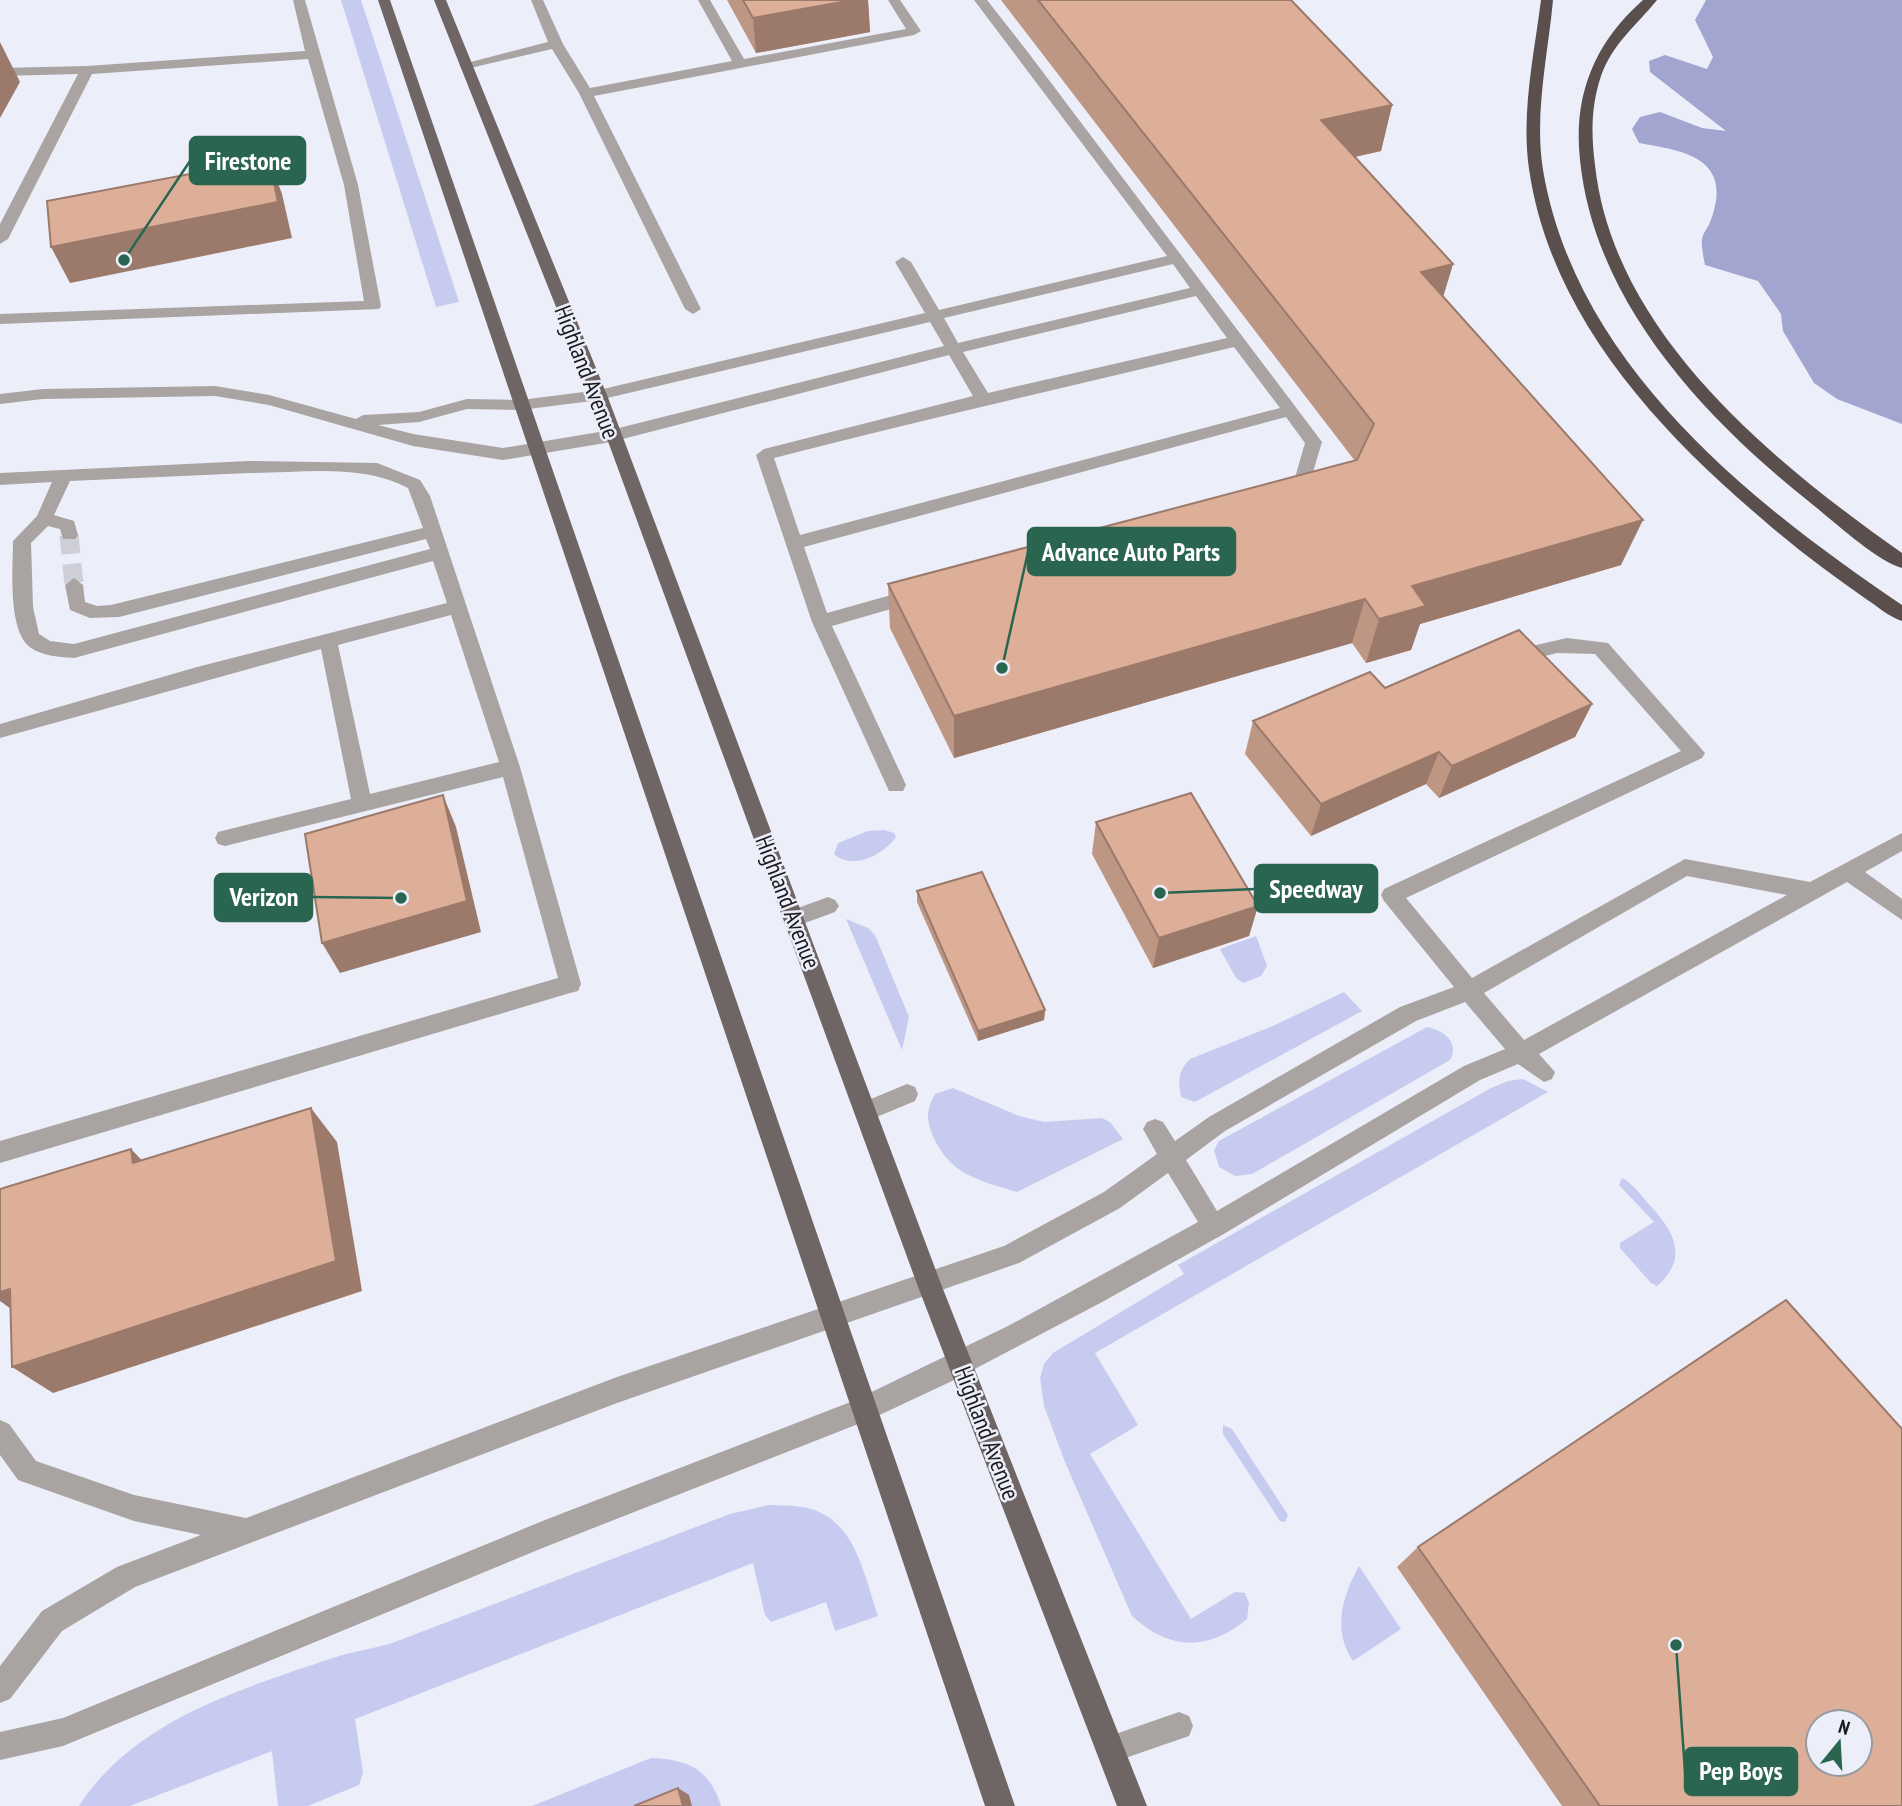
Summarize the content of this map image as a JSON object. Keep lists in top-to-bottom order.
{
  "streets": {
    "main road": ["Highland Avenue"]
  },
  "places": [
    "Firestone",
    "Advance Auto Parts",
    "Speedway",
    "Verizon",
    "Pep Boys"
  ],
  "north": "top"
}
